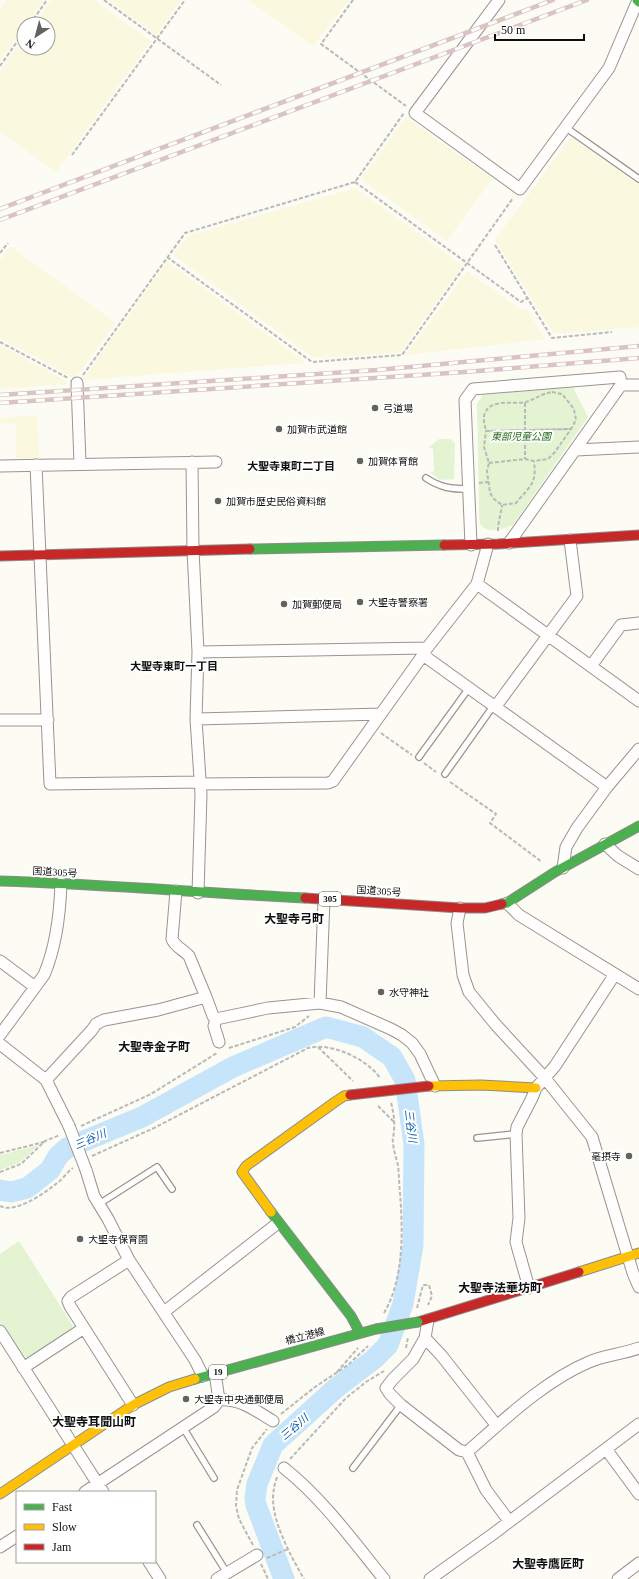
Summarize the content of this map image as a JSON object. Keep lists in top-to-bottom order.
{
  "streets": {
    "main road": [
      "国道305号",
      "305",
      "橋立港線",
      "19"
    ]
  },
  "districts": [
    "大聖寺東町二丁目",
    "大聖寺東町一丁目",
    "大聖寺弓町",
    "大聖寺金子町",
    "大聖寺法華坊町",
    "大聖寺耳聞山町",
    "大聖寺鷹匠町"
  ],
  "water": ["三谷川"],
  "parks": ["東部児童公園"],
  "places": [
    "弓道場",
    "加賀市武道館",
    "加賀体育館",
    "加賀市歴史民俗資料館",
    "大聖寺警察署",
    "加賀郵便局",
    "水守神社",
    "毫摂寺",
    "大聖寺保育園",
    "大聖寺中央通郵便局"
  ],
  "legend": ["Fast", "Slow", "Jam"],
  "scale_bar": "50 m",
  "north": "bottom left"
}
